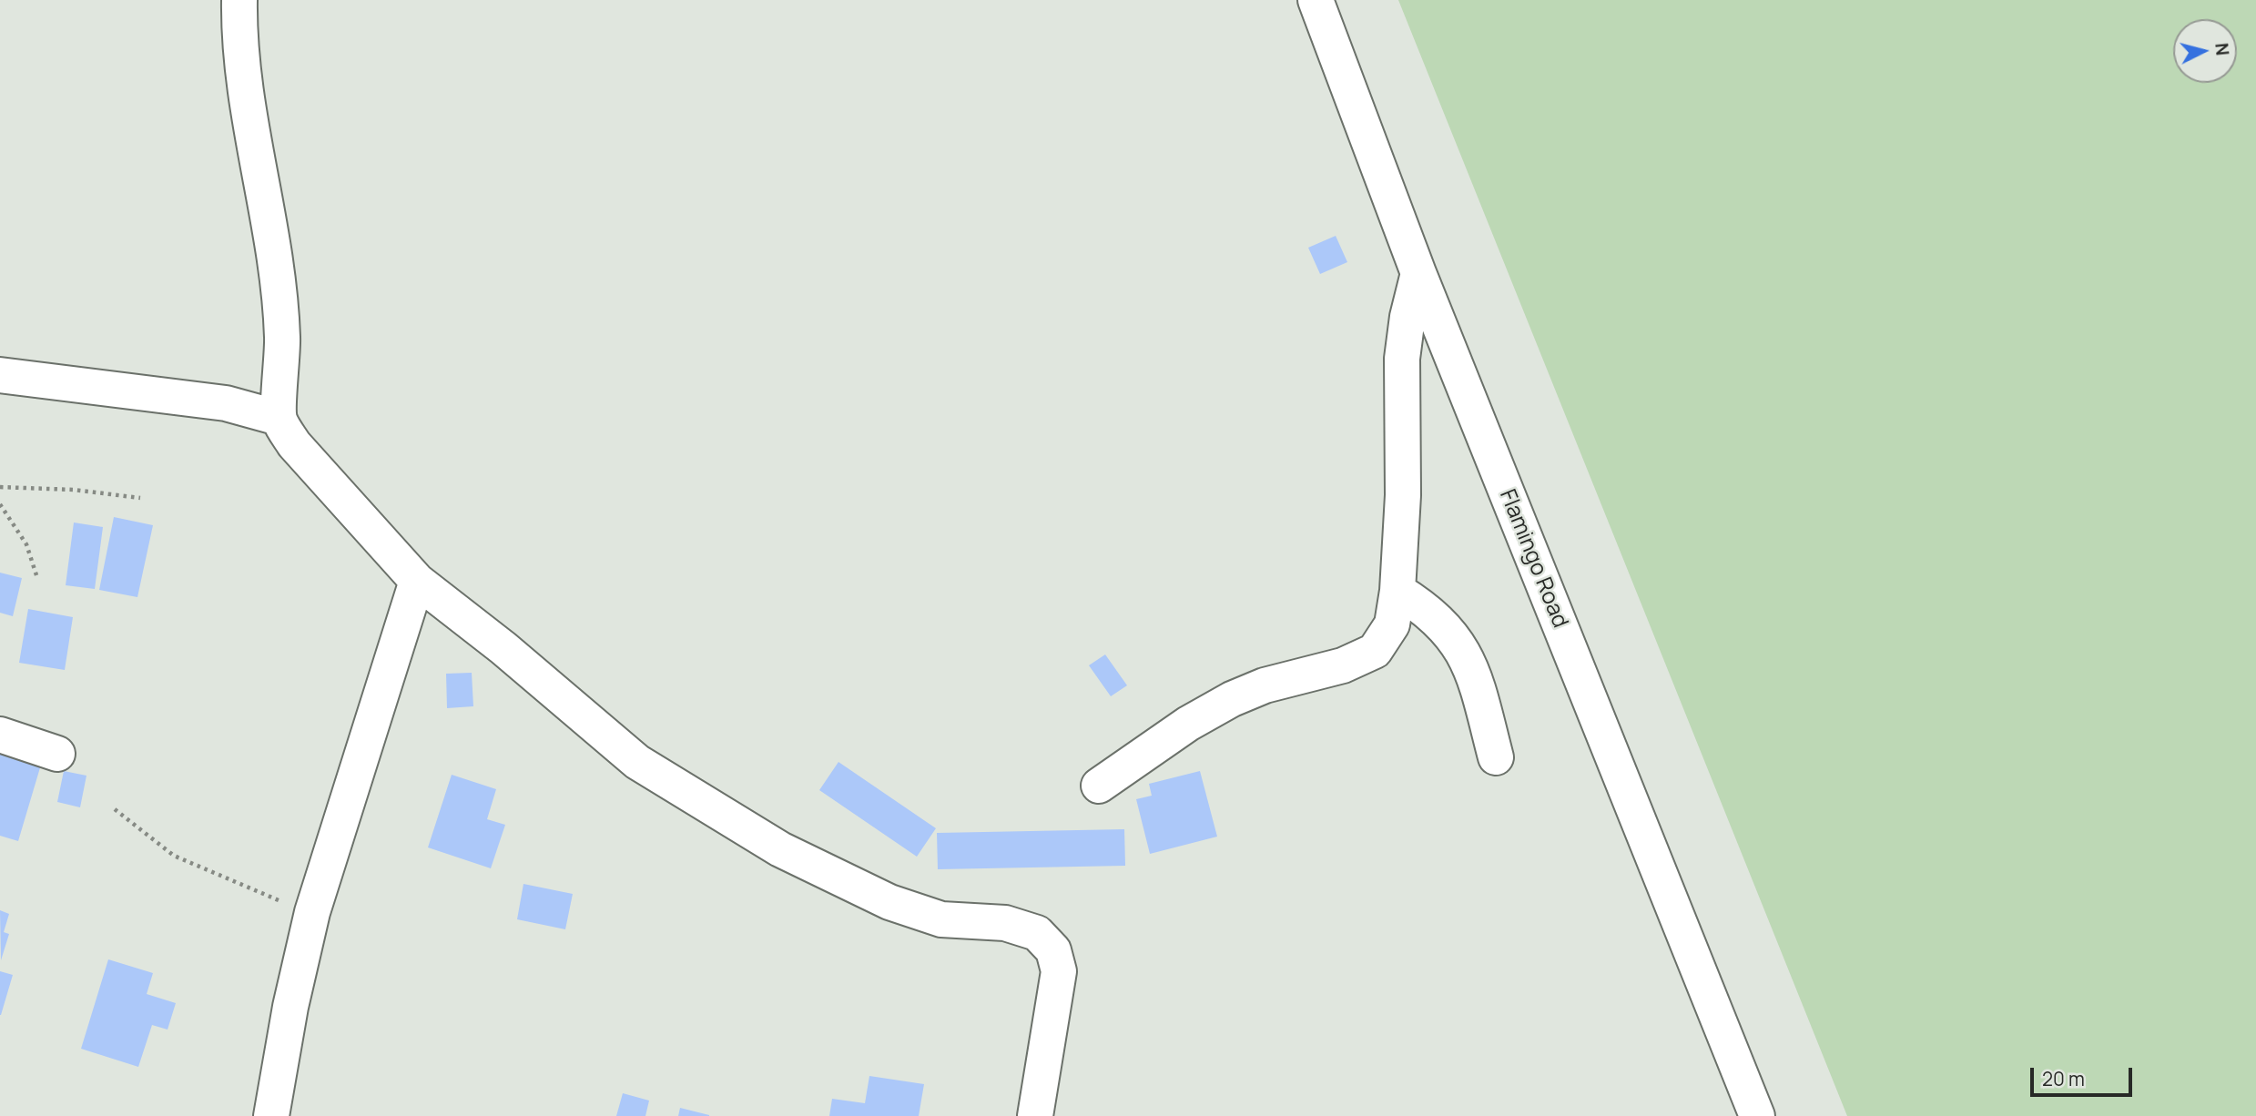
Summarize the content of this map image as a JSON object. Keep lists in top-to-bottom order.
{
  "streets": {
    "street": ["Flamingo Road"]
  },
  "scale_bar": "20 m",
  "north": "right"
}
